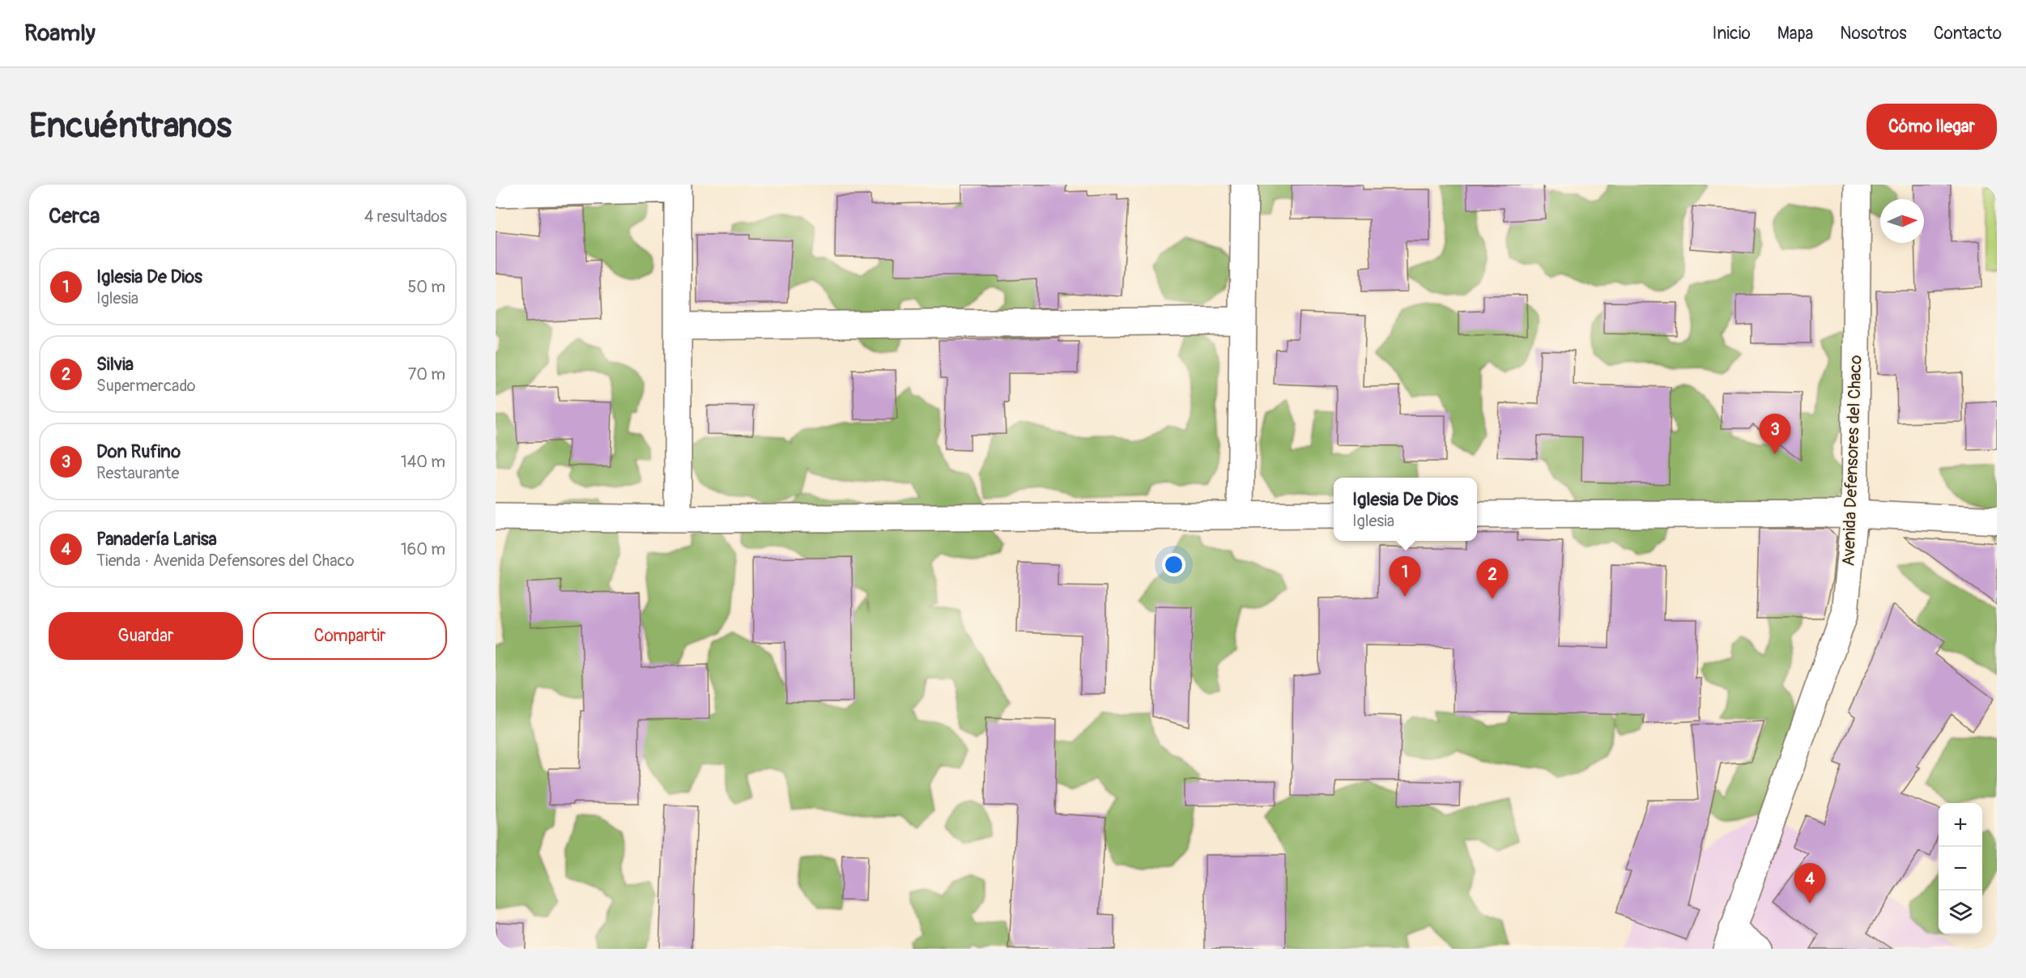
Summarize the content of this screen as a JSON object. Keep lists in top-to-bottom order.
{
  "streets": {
    "street": ["Avenida Defensores del Chaco"]
  },
  "north": "right",
  "page": {
    "header": "Roamly",
    "nav": [
      "Inicio",
      "Mapa",
      "Nosotros",
      "Contacto"
    ],
    "buttons": [
      "Cómo llegar",
      ["Guardar", "Compartir"]
    ],
    "title": "Encuéntranos",
    "heading": ["Cerca", "4 resultados"],
    "list": [
      {
        "mark": "1",
        "name": "Iglesia De Dios",
        "note": "Iglesia",
        "value": "50 m"
      },
      {
        "mark": "2",
        "name": "Silvia",
        "note": "Supermercado",
        "value": "70 m"
      },
      {
        "mark": "3",
        "name": "Don Rufino",
        "note": "Restaurante",
        "value": "140 m"
      },
      {
        "mark": "4",
        "name": "Panadería Larisa",
        "note": "Tienda · Avenida Defensores del Chaco",
        "value": "160 m"
      }
    ],
    "pins": [
      "3",
      "1",
      "2",
      "4"
    ],
    "popup": ["Iglesia De Dios", "Iglesia"],
    "map_buttons": ["+", "−"]
  }
}
